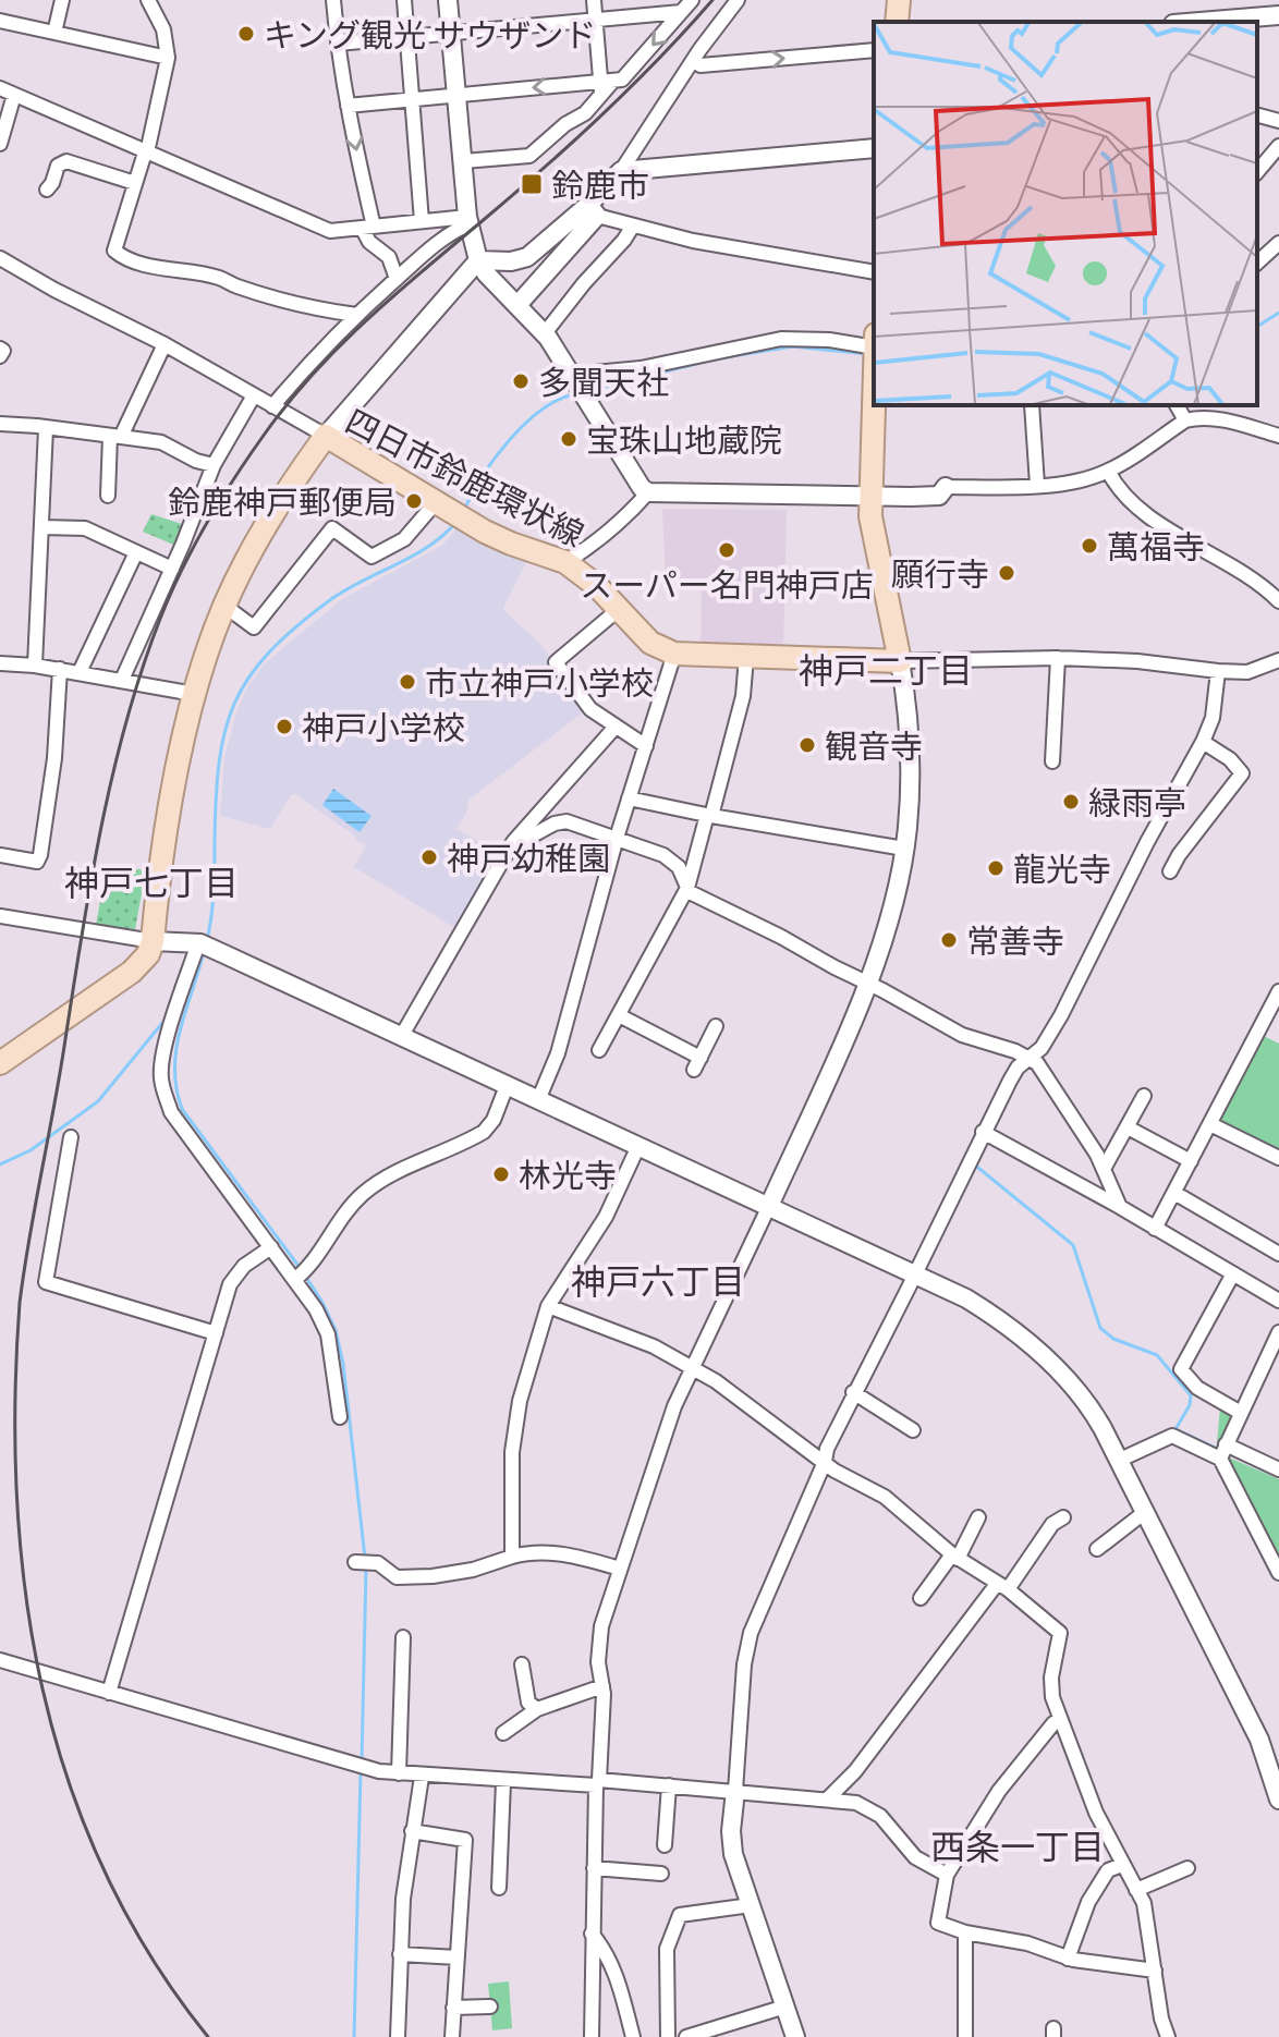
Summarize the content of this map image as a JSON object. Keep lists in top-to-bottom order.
{
  "streets": {
    "main road": ["四日市鈴鹿環状線"]
  },
  "districts": [
    "神戸二丁目",
    "神戸七丁目",
    "神戸六丁目",
    "西条一丁目"
  ],
  "places": {
    "other": [
      "キング観光 サウザンド",
      "多聞天社",
      "宝珠山地蔵院",
      "鈴鹿神戸郵便局",
      "萬福寺",
      "スーパー名門神戸店",
      "願行寺",
      "市立神戸小学校",
      "神戸小学校",
      "観音寺",
      "緑雨亭",
      "神戸幼稚園",
      "龍光寺",
      "常善寺",
      "林光寺"
    ],
    "transit": ["鈴鹿市"]
  }
}
